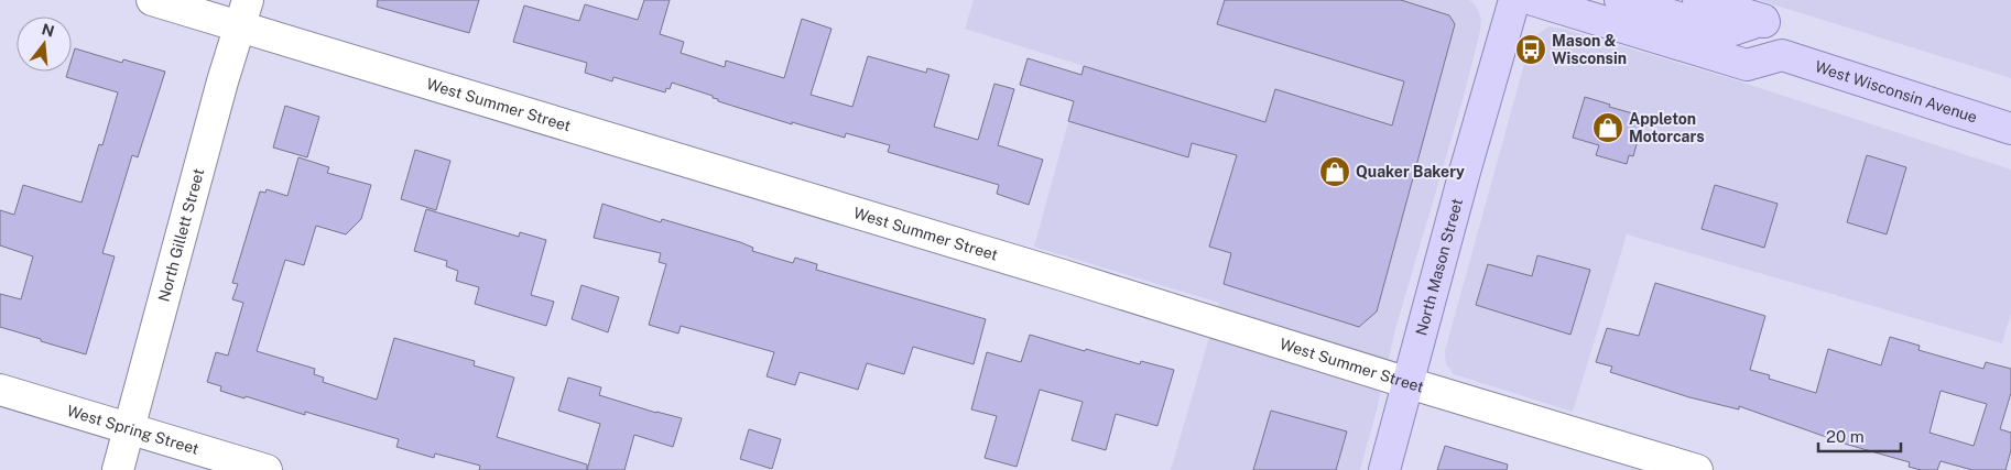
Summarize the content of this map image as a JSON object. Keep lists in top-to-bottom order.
{
  "streets": {
    "main road": ["West Wisconsin Avenue", "North Mason Street"],
    "street": ["West Summer Street", "North Gillett Street", "West Spring Street"]
  },
  "crossings": [
    ["West Summer Street", "North Gillett Street"],
    ["West Summer Street", "North Mason Street"],
    ["North Gillett Street", "West Spring Street"]
  ],
  "places": {
    "bus stop": ["Mason & Wisconsin"],
    "shop": ["Appleton Motorcars", "Quaker Bakery"]
  },
  "scale_bar": "20 m",
  "north": "top"
}
